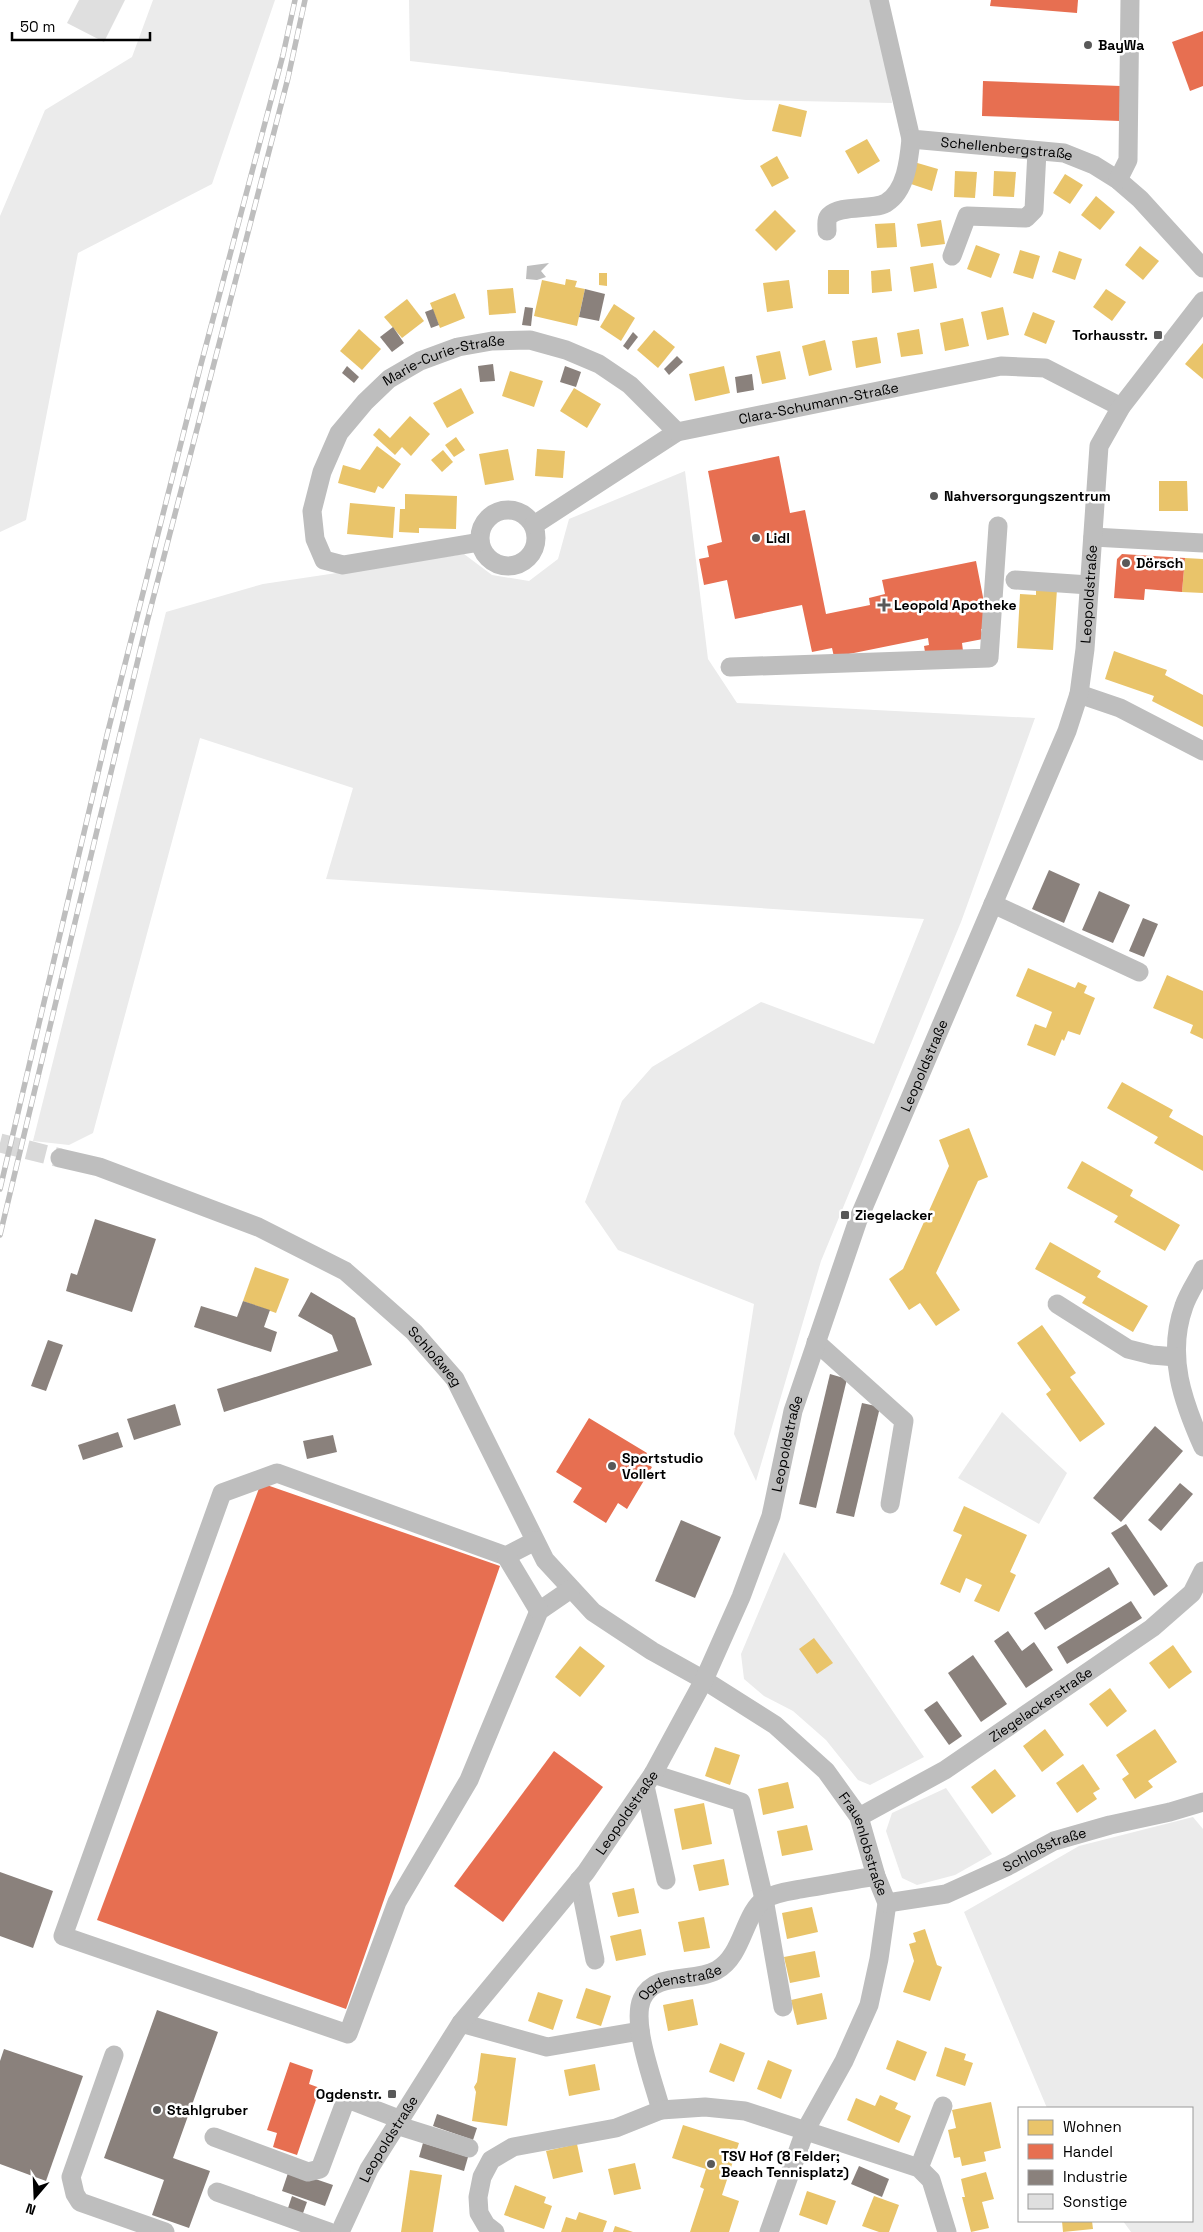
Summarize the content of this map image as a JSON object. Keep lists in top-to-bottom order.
{
  "streets": {
    "street": [
      "Schellenbergstraße",
      "Marie-Curie-Straße",
      "Clara-Schumann-Straße",
      "Leopoldstraße",
      "Schloßweg",
      "Ziegelackerstraße",
      "Frauenlobstraße",
      "Schloßstraße",
      "Ogdenstraße"
    ]
  },
  "crossings": [
    ["Marie-Curie-Straße", "Clara-Schumann-Straße"],
    ["Clara-Schumann-Straße", "Leopoldstraße"],
    ["Leopoldstraße", "Schloßweg"],
    ["Leopoldstraße", "Frauenlobstraße"],
    ["Schloßweg", "Frauenlobstraße"],
    ["Ziegelackerstraße", "Frauenlobstraße"],
    ["Frauenlobstraße", "Schloßstraße"]
  ],
  "places": {
    "other": [
      "BayWa",
      "Nahversorgungszentrum",
      "Lidl",
      "Dörsch",
      "Sportstudio Vollert",
      "Stahlgruber",
      "TSV Hof (8 Felder; Beach Tennisplatz)"
    ],
    "transit": ["Torhausstr.", "Ziegelacker", "Ogdenstr."],
    "health": ["Leopold Apotheke"]
  },
  "legend": [
    "Wohnen",
    "Handel",
    "Industrie",
    "Sonstige"
  ],
  "scale_bar": "50 m",
  "north": "bottom"
}
